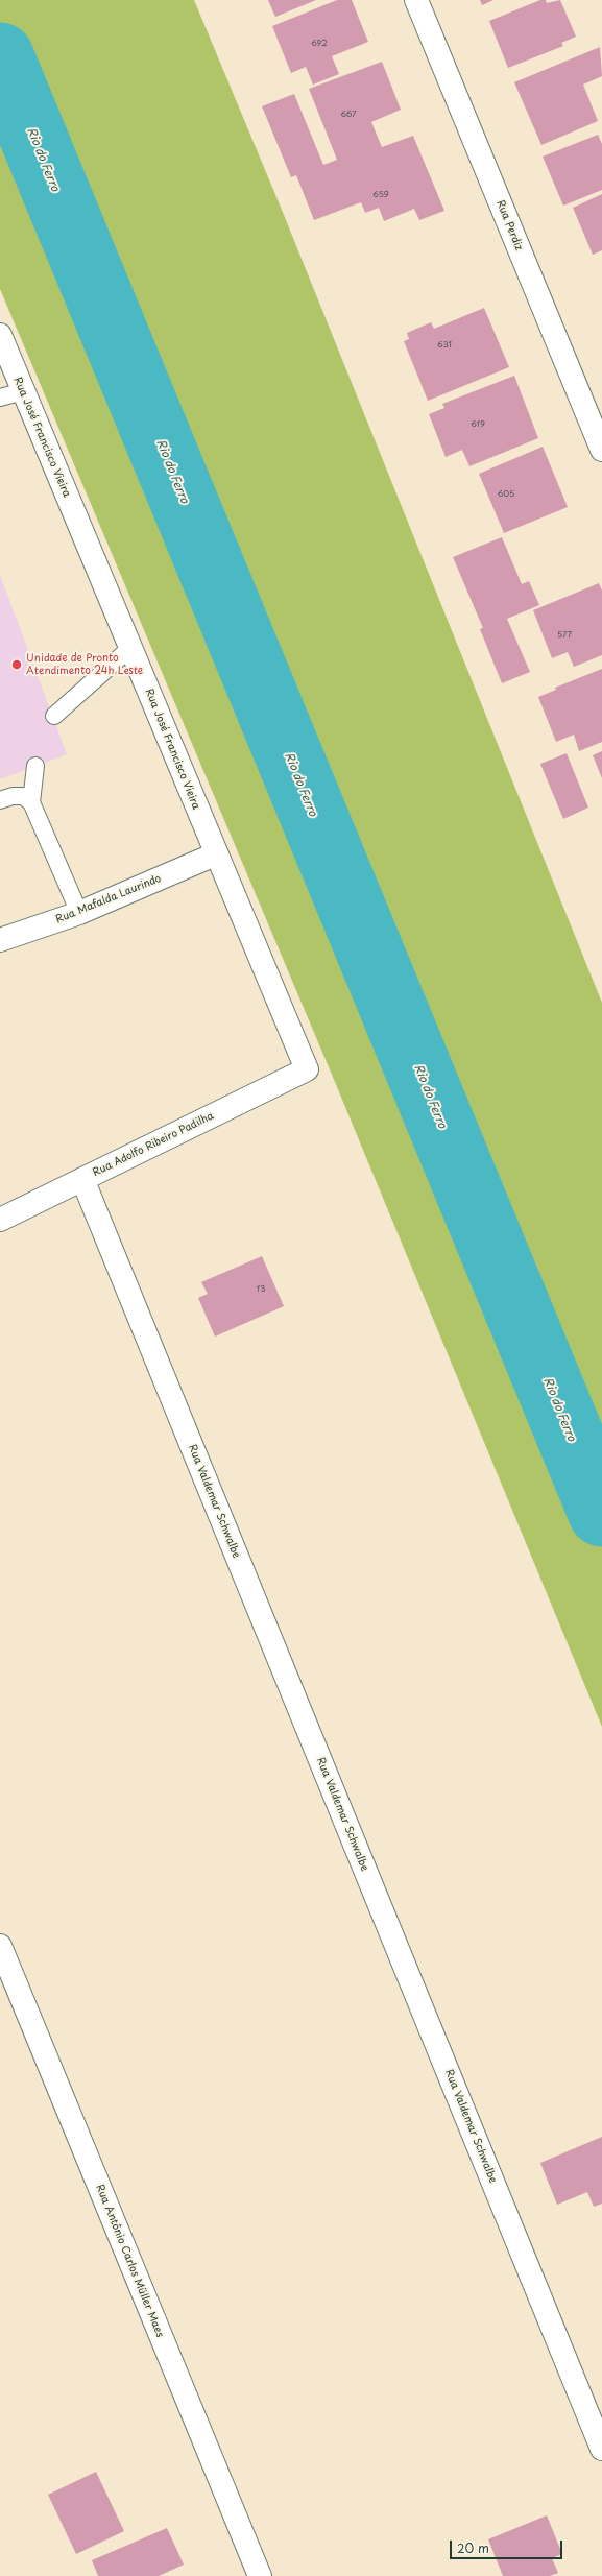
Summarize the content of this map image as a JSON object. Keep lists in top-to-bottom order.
{
  "streets": {
    "street": [
      "Rua Perdiz",
      "Rua José Francisco Vieira",
      "Rua Mafalda Laurindo",
      "Rua Adolfo Ribeiro Padilha",
      "Rua Valdemar Schwalbe",
      "Rua Antônio Carlos Müller Maes"
    ]
  },
  "crossings": [
    ["Rua José Francisco Vieira", "Rua Mafalda Laurindo"],
    ["Rua José Francisco Vieira", "Rua Adolfo Ribeiro Padilha"],
    ["Rua Adolfo Ribeiro Padilha", "Rua Valdemar Schwalbe"]
  ],
  "water": ["Rio do Ferro"],
  "places": ["Unidade de Pronto Atendimento 24h Leste"],
  "house_numbers": [
    "692",
    "667",
    "659",
    "631",
    "619",
    "605",
    "577",
    "13"
  ],
  "scale_bar": "20 m"
}
